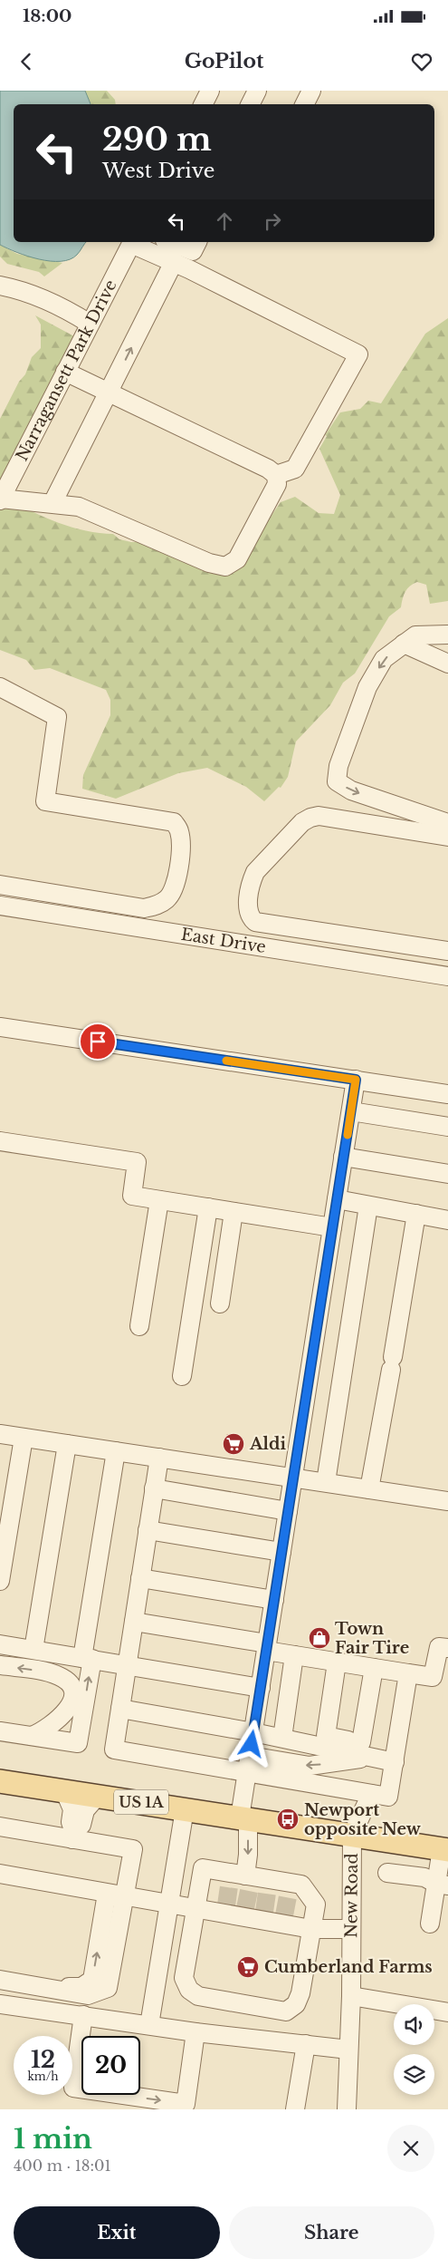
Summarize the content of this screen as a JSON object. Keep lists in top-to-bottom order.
{
  "streets": {
    "main road": ["US 1A"],
    "street": ["Narragansett Park Drive", "East Drive", "New Road"]
  },
  "crossings": [
    ["US 1A", "New Road"]
  ],
  "places": {
    "supermarket": ["Aldi", "Cumberland Farms"],
    "shop": ["Town Fair Tire"],
    "bus stop": ["Newport opposite New"]
  },
  "page": {
    "status": "18:00",
    "header": "GoPilot",
    "turn": ["290 m", "West Drive"],
    "speed": "12 km/h",
    "limit": "20",
    "heading": ["1 min", "400 m · 18:01"],
    "buttons": ["Exit", "Share"]
  }
}
